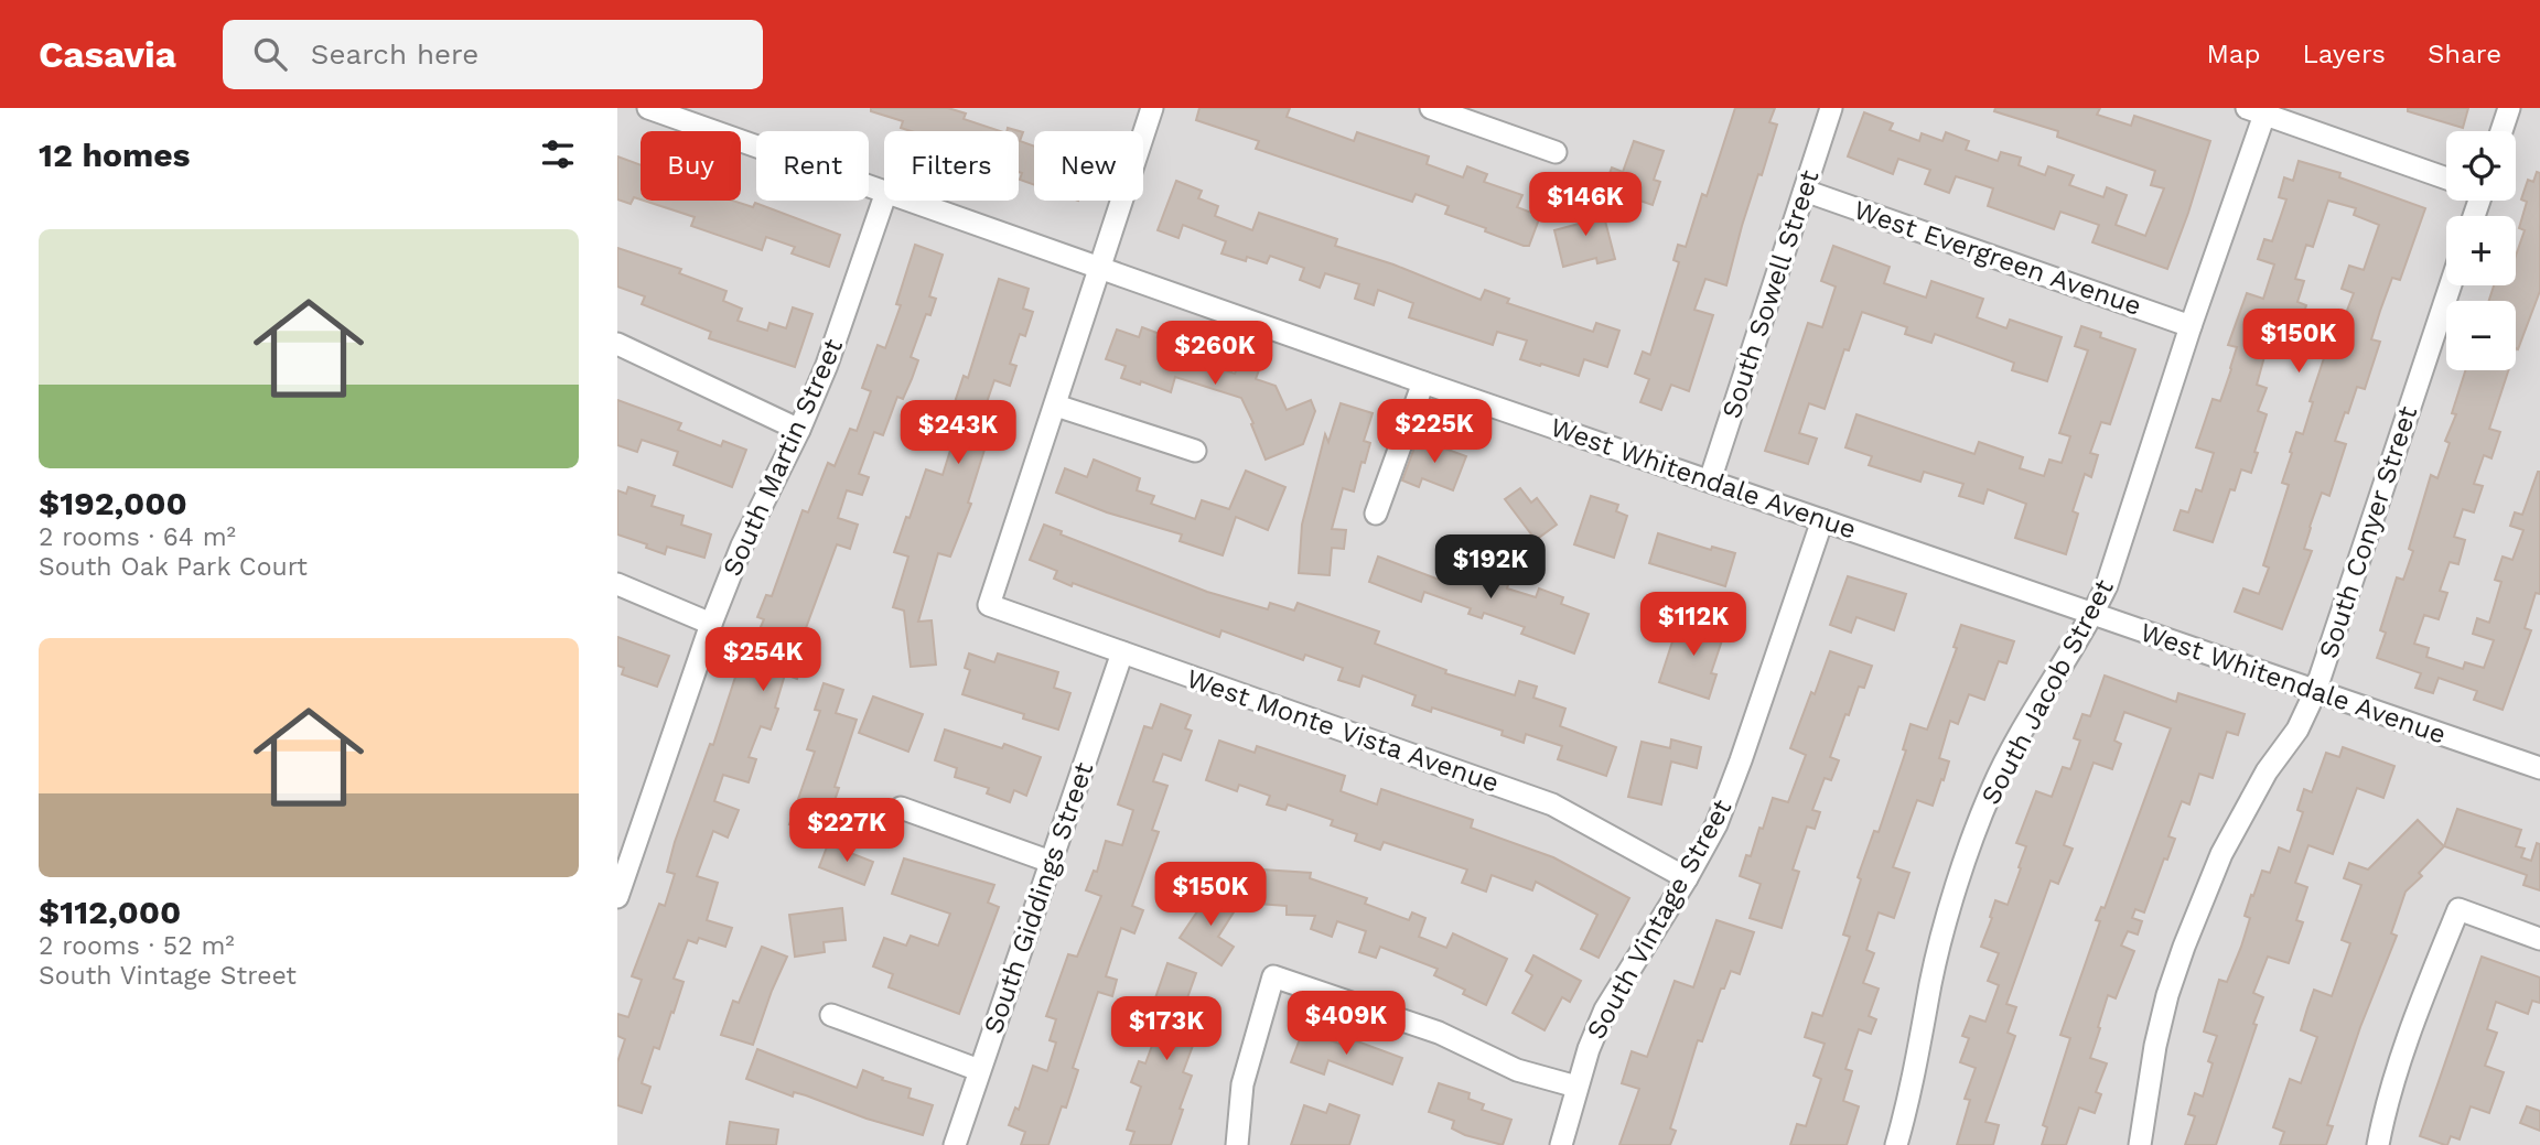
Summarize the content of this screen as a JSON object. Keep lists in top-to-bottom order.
{
  "streets": {
    "street": [
      "West Evergreen Avenue",
      "South Sowell Street",
      "South Martin Street",
      "West Whitendale Avenue",
      "South Conyer Street",
      "South Jacob Street",
      "West Monte Vista Avenue",
      "South Giddings Street",
      "South Vintage Street"
    ]
  },
  "crossings": [
    ["West Evergreen Avenue", "South Sowell Street"],
    ["West Evergreen Avenue", "South Jacob Street"],
    ["South Sowell Street", "West Whitendale Avenue"],
    ["West Whitendale Avenue", "South Conyer Street"],
    ["West Whitendale Avenue", "South Jacob Street"],
    ["West Whitendale Avenue", "South Vintage Street"],
    ["West Monte Vista Avenue", "South Giddings Street"],
    ["West Monte Vista Avenue", "South Vintage Street"]
  ],
  "page": {
    "header": "Casavia",
    "search": "Search here",
    "nav": ["Map", "Layers", "Share"],
    "heading": "12 homes",
    "map_buttons": ["+", "−"],
    "chip": [
      "Buy",
      "Rent",
      "Filters",
      "New"
    ],
    "price": [
      "$146K",
      "$150K",
      "$260K",
      "$225K",
      "$243K",
      "$192K",
      "$112K",
      "$254K",
      "$227K",
      "$150K",
      "$409K",
      "$173K"
    ],
    "list": [
      {
        "name": "$192,000",
        "note": "2 rooms · 64 m² · South Oak Park Court"
      },
      {
        "name": "$112,000",
        "note": "2 rooms · 52 m² · South Vintage Street"
      }
    ]
  }
}
